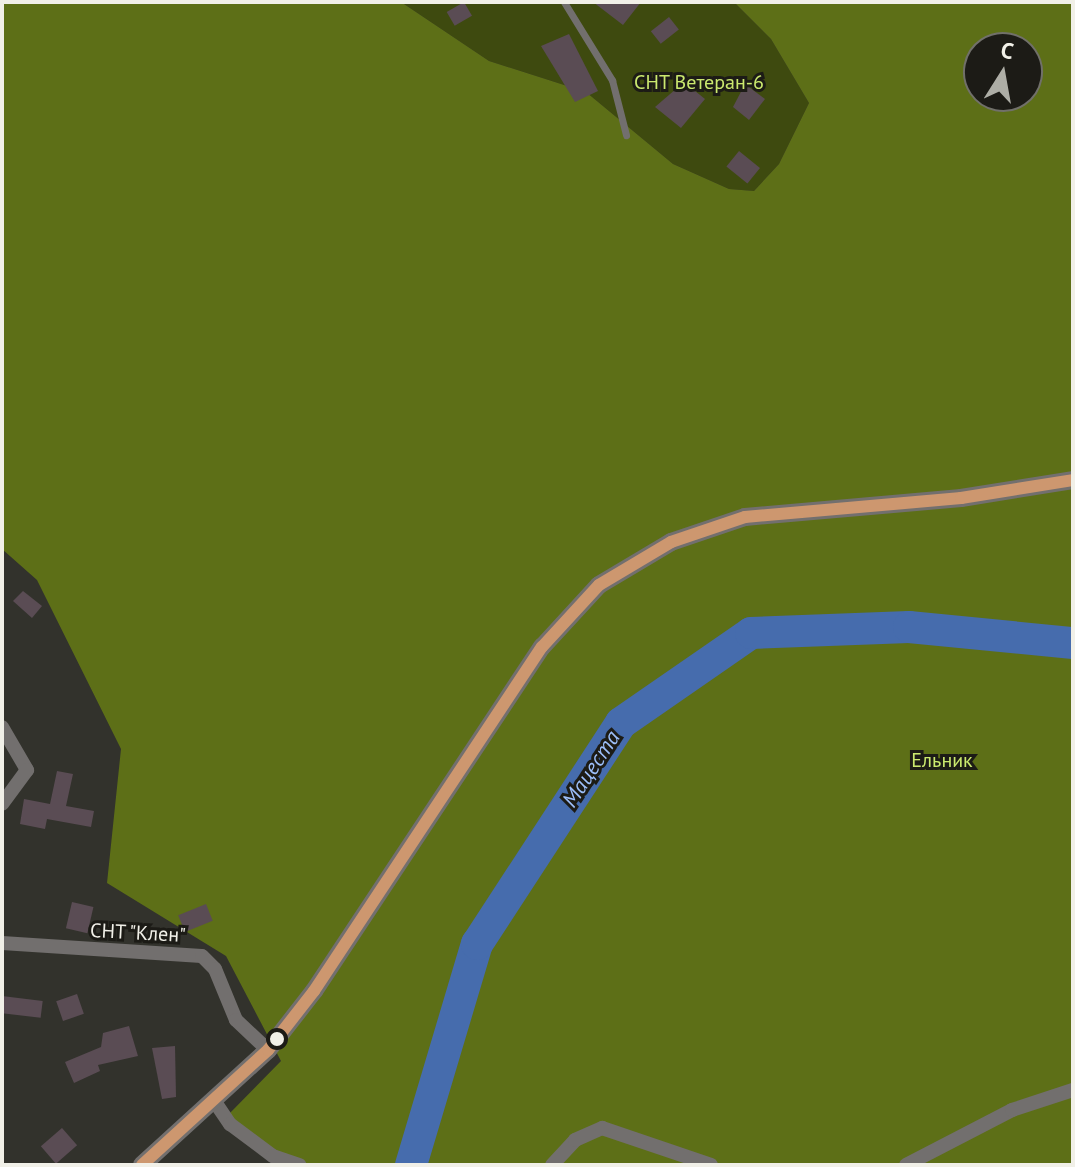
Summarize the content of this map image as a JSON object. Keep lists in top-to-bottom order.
{
  "streets": {
    "street": ["СНТ \"Клен\""]
  },
  "water": ["Мацеста"],
  "parks": ["СНТ Ветеран-6", "Ельник"],
  "north": "top"
}
